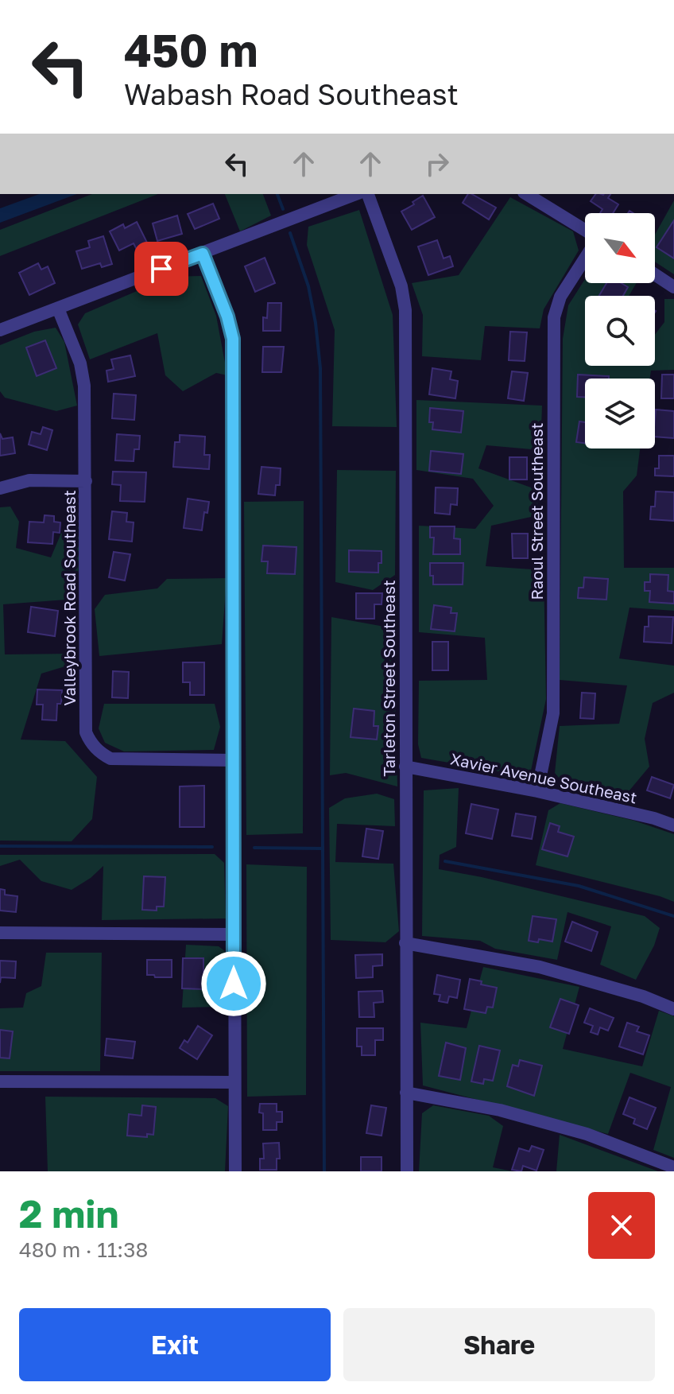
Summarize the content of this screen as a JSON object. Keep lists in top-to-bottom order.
{
  "streets": {
    "street": [
      "Raoul Street Southeast",
      "Valleybrook Road Southeast",
      "Tarleton Street Southeast",
      "Xavier Avenue Southeast"
    ]
  },
  "crossings": [
    ["Raoul Street Southeast", "Xavier Avenue Southeast"],
    ["Tarleton Street Southeast", "Xavier Avenue Southeast"]
  ],
  "north": "bottom right",
  "page": {
    "turn": ["450 m", "Wabash Road Southeast"],
    "heading": ["2 min", "480 m · 11:38"],
    "buttons": ["Exit", "Share"]
  }
}
